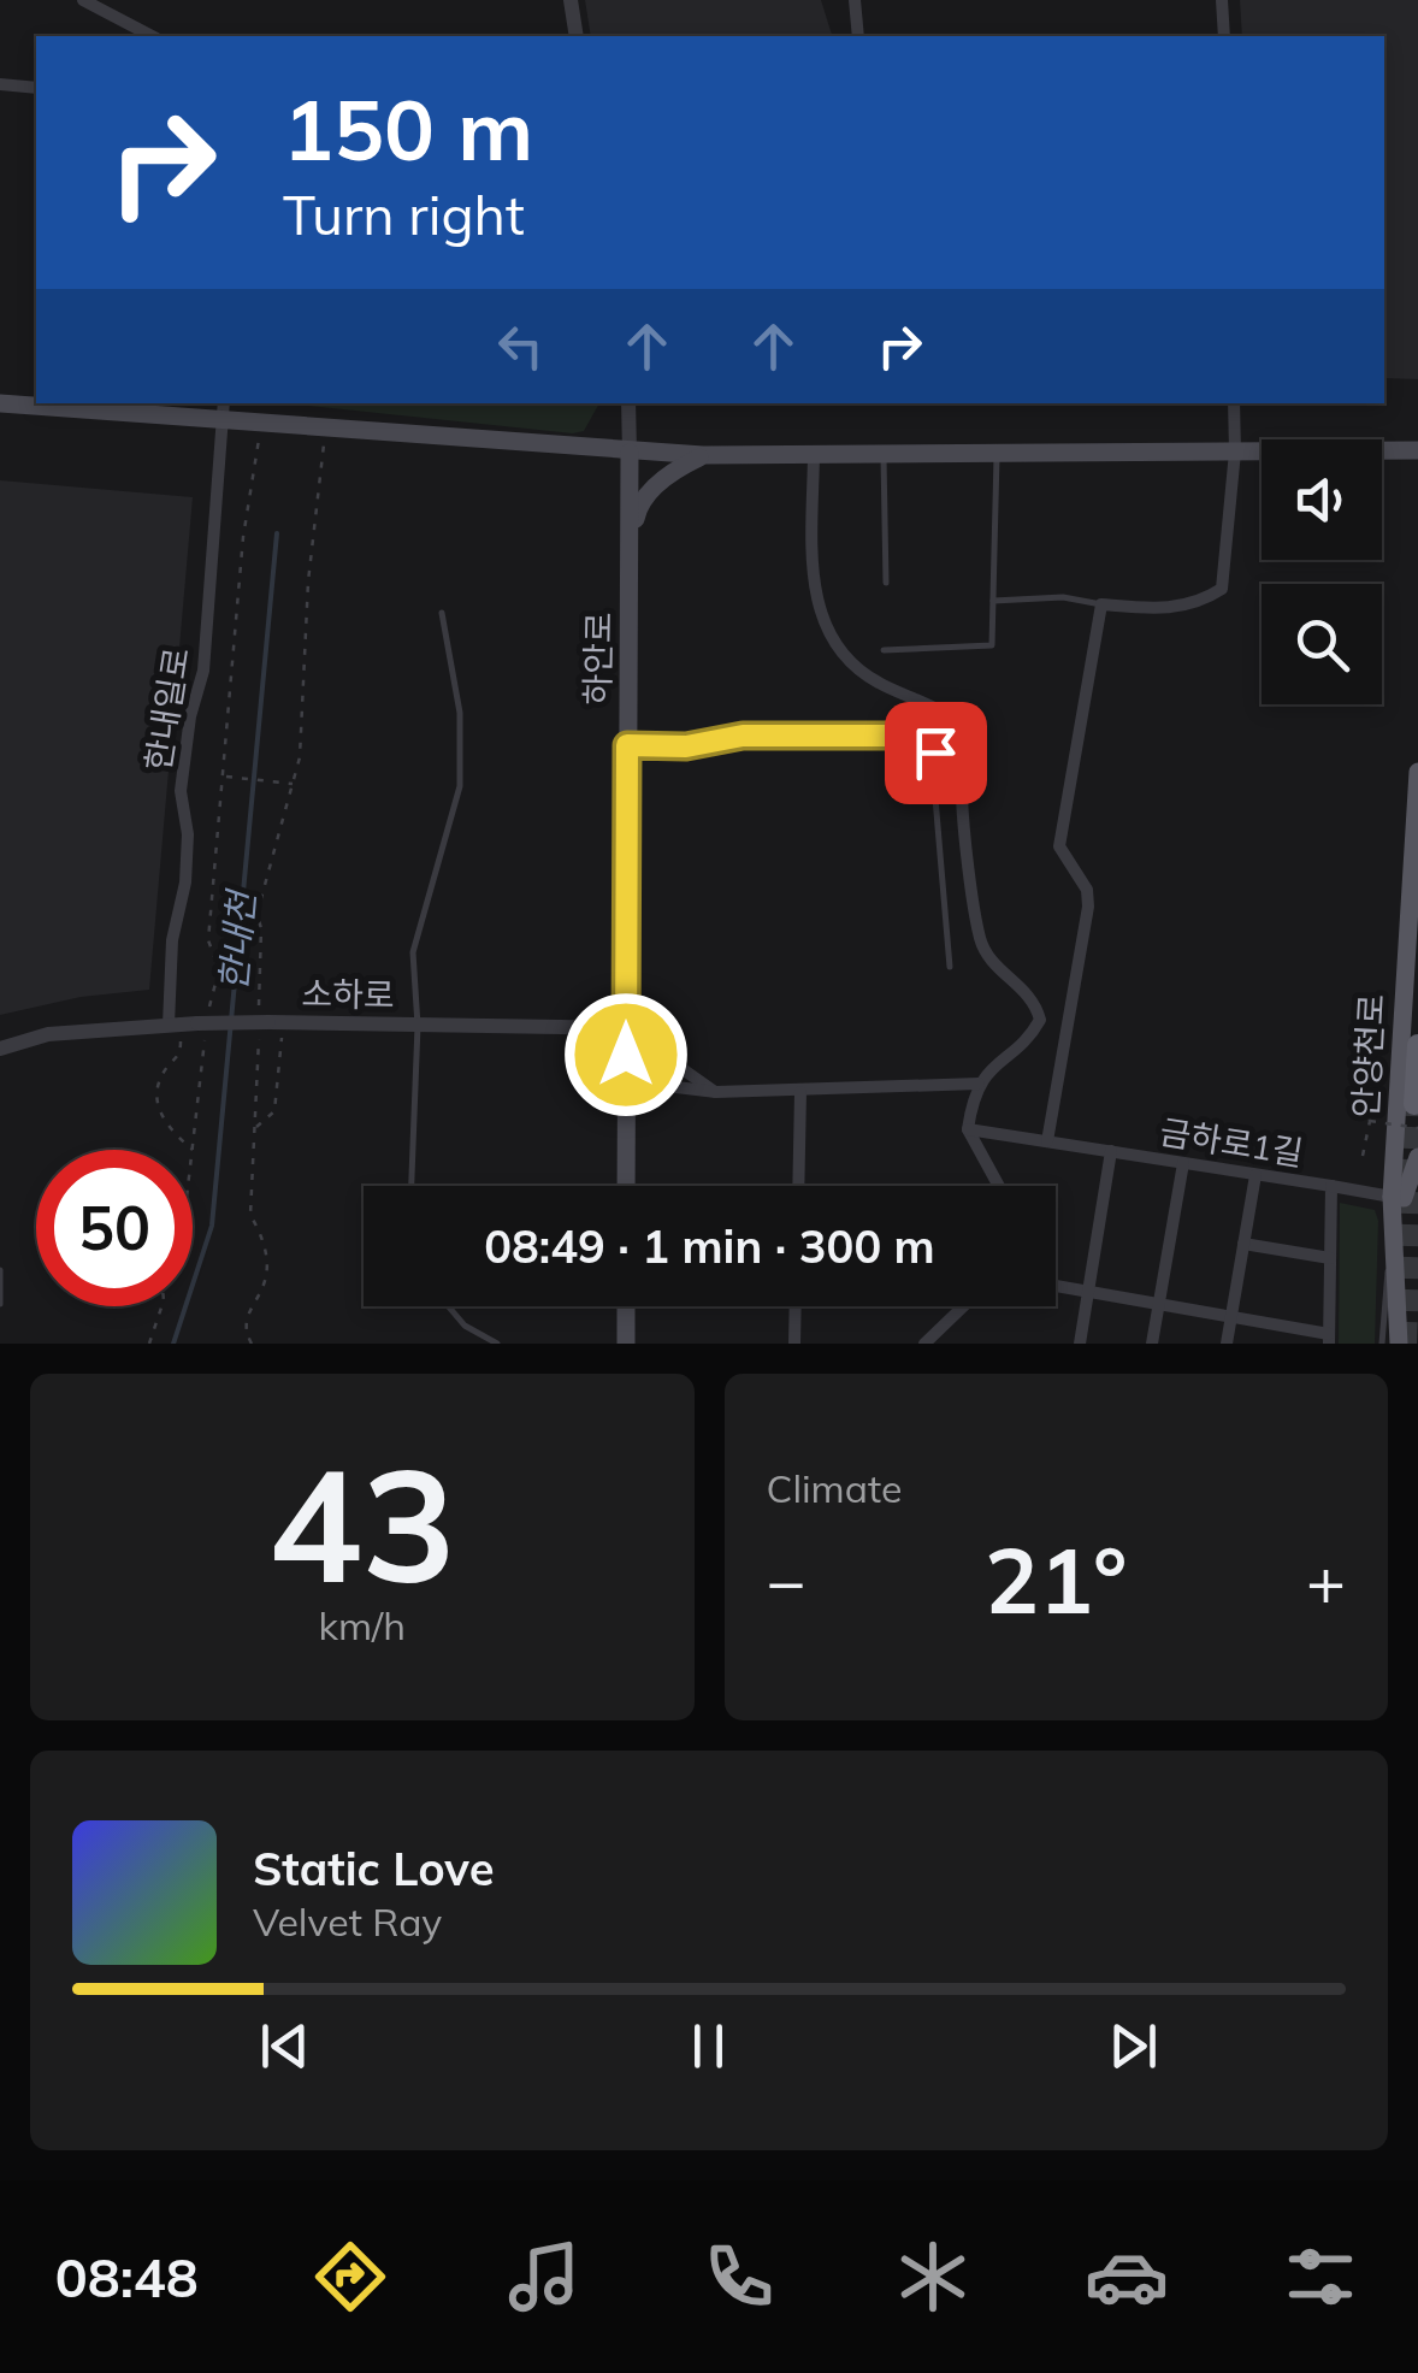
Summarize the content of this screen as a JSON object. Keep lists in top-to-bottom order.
{
  "streets": {
    "main road": ["하안로", "안양천로"],
    "street": ["한내일로", "소하로", "금하로1길"]
  },
  "crossings": [
    ["하안로", "소하로"],
    ["한내일로", "소하로"]
  ],
  "water": ["한내천"],
  "page": {
    "turn": ["150 m", "Turn right"],
    "limit": "50",
    "trip": "08:49 · 1 min · 300 m",
    "tile": [
      ["43", "km/h"],
      "Climate"
    ],
    "heat": ["−", "21°", "+"],
    "song": ["Static Love", "Velvet Ray"],
    "tabs": "08:48"
  }
}
